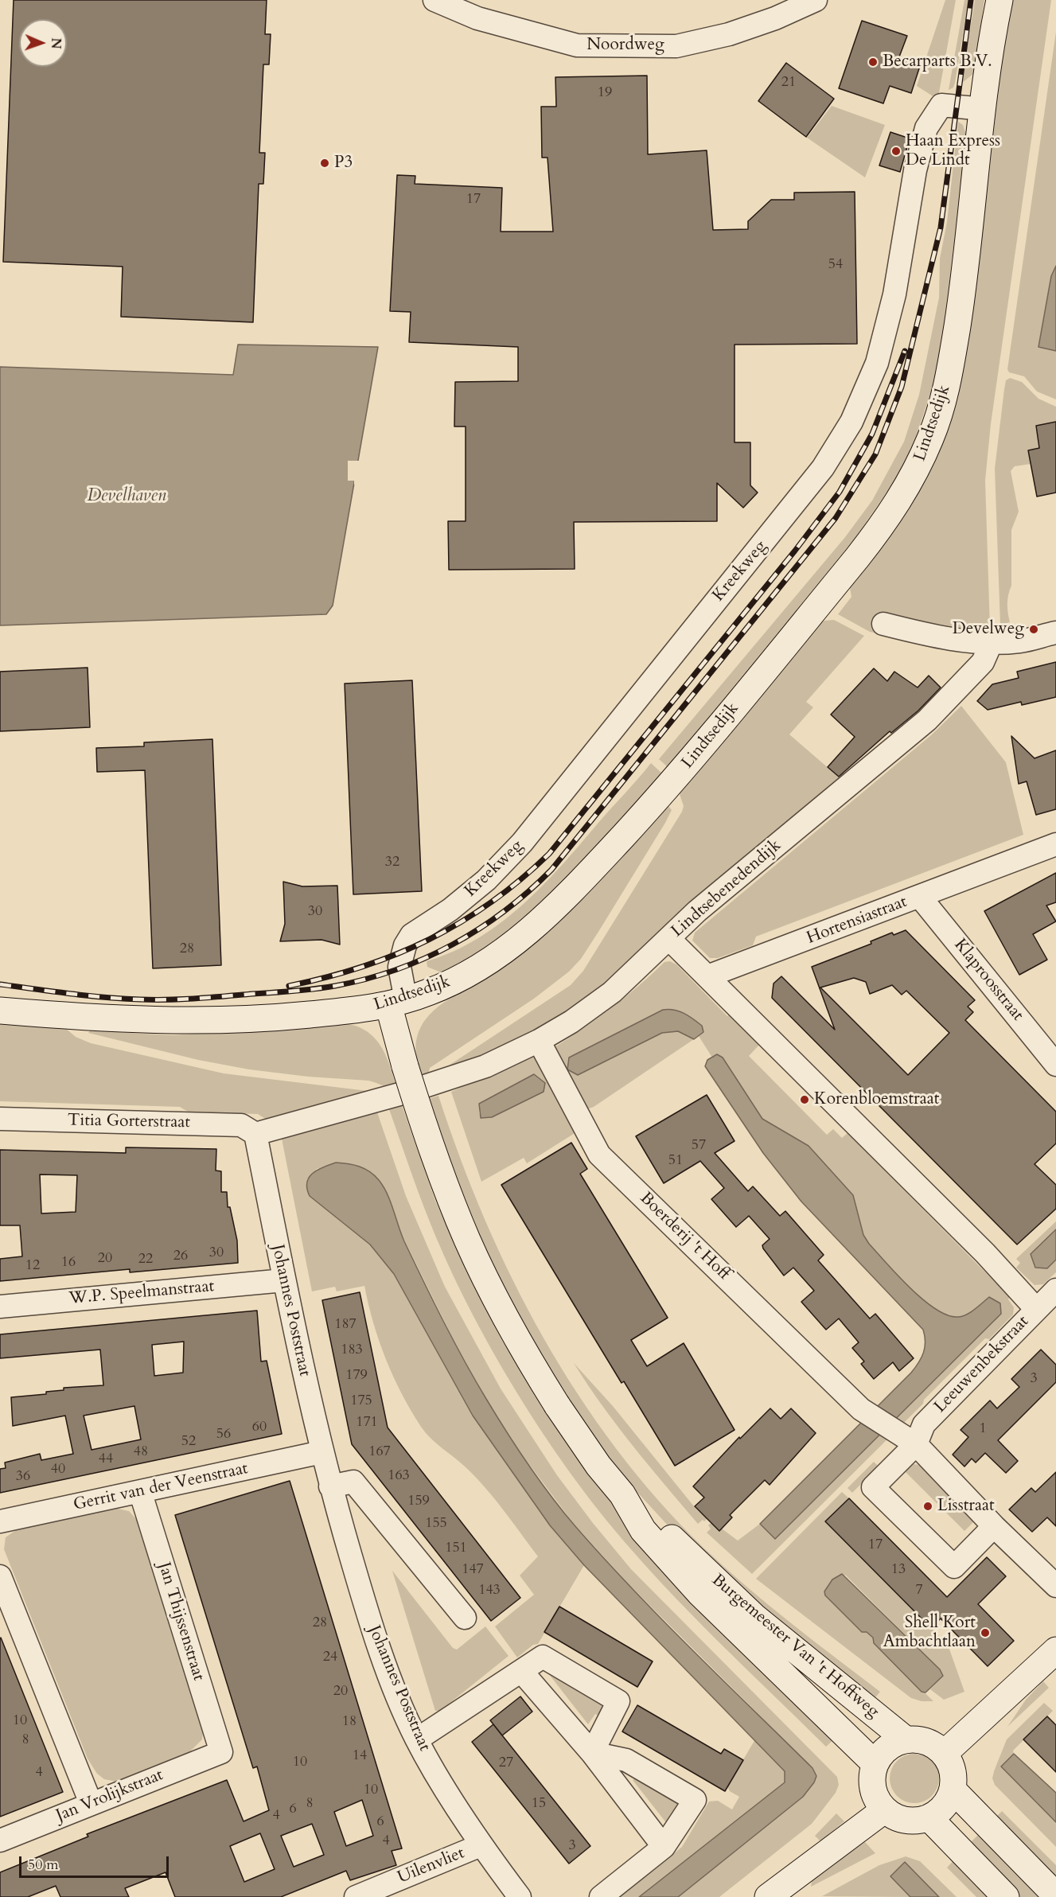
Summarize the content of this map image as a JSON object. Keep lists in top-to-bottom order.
{
  "streets": {
    "main road": ["Lindtsedijk", "Burgemeester Van 't Hoffweg"],
    "street": [
      "Noordweg",
      "Kreekweg",
      "Lindtsebenedendijk",
      "Hortensiastraat",
      "Klaproosstraat",
      "Titia Gorterstraat",
      "Boerderij 't Hoff",
      "W.P. Speelmanstraat",
      "Johannes Poststraat",
      "Leeuwenbekstraat",
      "Gerrit van der Veenstraat",
      "Jan Thijssenstraat",
      "Jan Vrolijkstraat",
      "Uilenvliet"
    ]
  },
  "crossings": [
    ["Lindtsedijk", "Kreekweg"],
    ["Lindtsedijk", "Burgemeester Van 't Hoffweg"],
    ["Kreekweg", "Burgemeester Van 't Hoffweg"],
    ["Lindtsebenedendijk", "Boerderij 't Hoff"],
    ["Hortensiastraat", "Klaproosstraat"],
    ["Titia Gorterstraat", "Johannes Poststraat"],
    ["Boerderij 't Hoff", "Leeuwenbekstraat"],
    ["W.P. Speelmanstraat", "Johannes Poststraat"],
    ["Johannes Poststraat", "Gerrit van der Veenstraat"],
    ["Johannes Poststraat", "Uilenvliet"],
    ["Gerrit van der Veenstraat", "Jan Thijssenstraat"],
    ["Jan Thijssenstraat", "Jan Vrolijkstraat"]
  ],
  "water": ["Develhaven"],
  "places": [
    "Becarparts B.V.",
    "Haan Express De Lindt",
    "P3",
    "Develweg",
    "Korenbloemstraat",
    "Lisstraat",
    "Shell Kort Ambachtlaan"
  ],
  "house_numbers": [
    "21",
    "19",
    "17",
    "54",
    "32",
    "30",
    "28",
    "57",
    "51",
    "30",
    "26",
    "20",
    "22",
    "16",
    "12",
    "187",
    "183",
    "179",
    "3",
    "175",
    "171",
    "60",
    "1",
    "56",
    "52",
    "48",
    "167",
    "44",
    "40",
    "163",
    "36",
    "159",
    "155",
    "17",
    "151",
    "147",
    "13",
    "143",
    "7",
    "28",
    "24",
    "20",
    "10",
    "18",
    "8",
    "14",
    "10",
    "27",
    "4",
    "10",
    "8",
    "15",
    "6",
    "4",
    "6",
    "4",
    "3"
  ],
  "scale_bar": "50 m",
  "north": "right"
}
